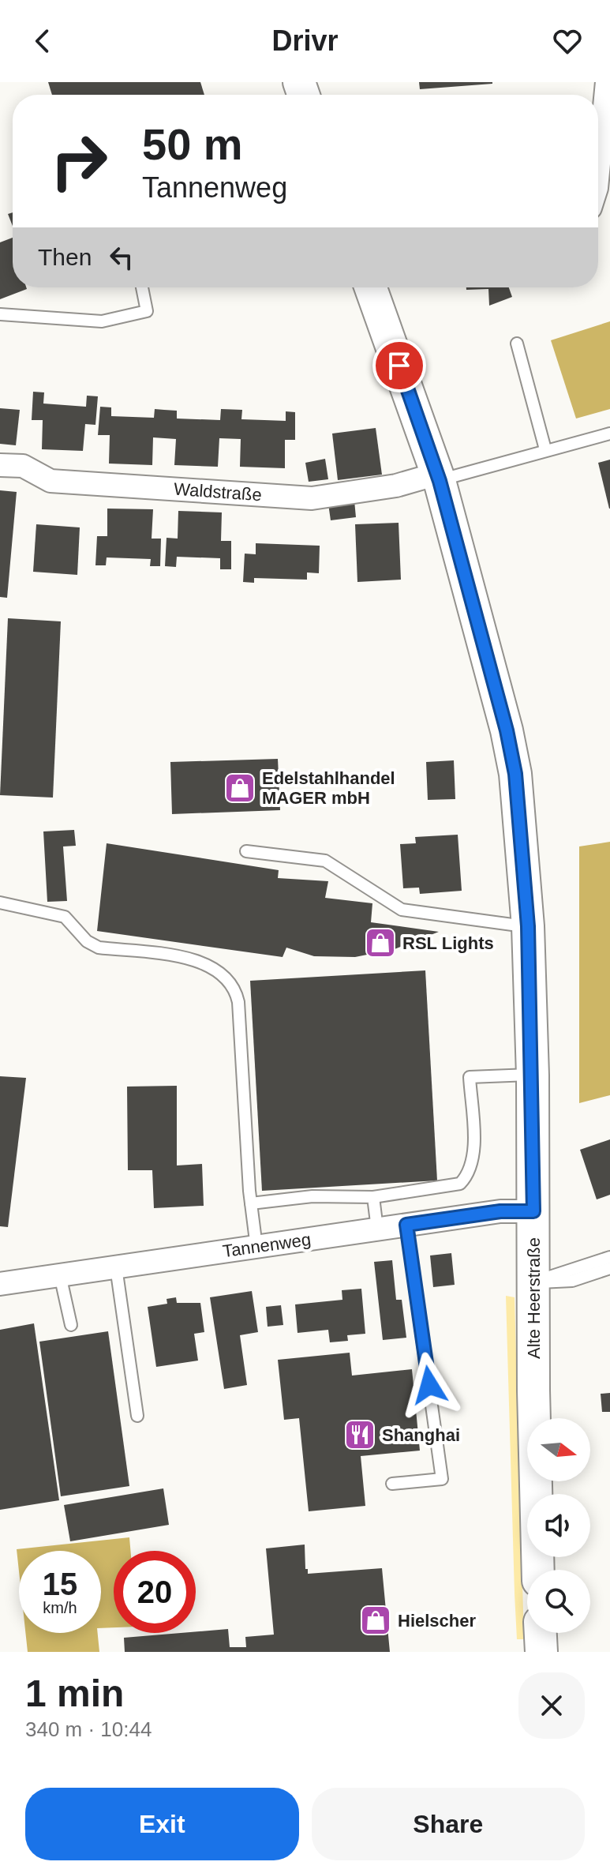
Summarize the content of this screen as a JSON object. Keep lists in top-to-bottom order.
{
  "streets": {
    "street": ["Waldstraße", "Tannenweg", "Alte Heerstraße"]
  },
  "crossings": [
    ["Waldstraße", "Alte Heerstraße"],
    ["Tannenweg", "Alte Heerstraße"]
  ],
  "places": {
    "shop": ["Edelstahlhandel MAGER mbH", "RSL Lights", "Hielscher"],
    "restaurant": ["Shanghai"]
  },
  "north": "right",
  "page": {
    "header": "Drivr",
    "turn": ["50 m", "Tannenweg"],
    "then": "Then",
    "speed": "15 km/h",
    "limit": "20",
    "heading": ["1 min", "340 m · 10:44"],
    "buttons": ["Exit", "Share"]
  }
}
